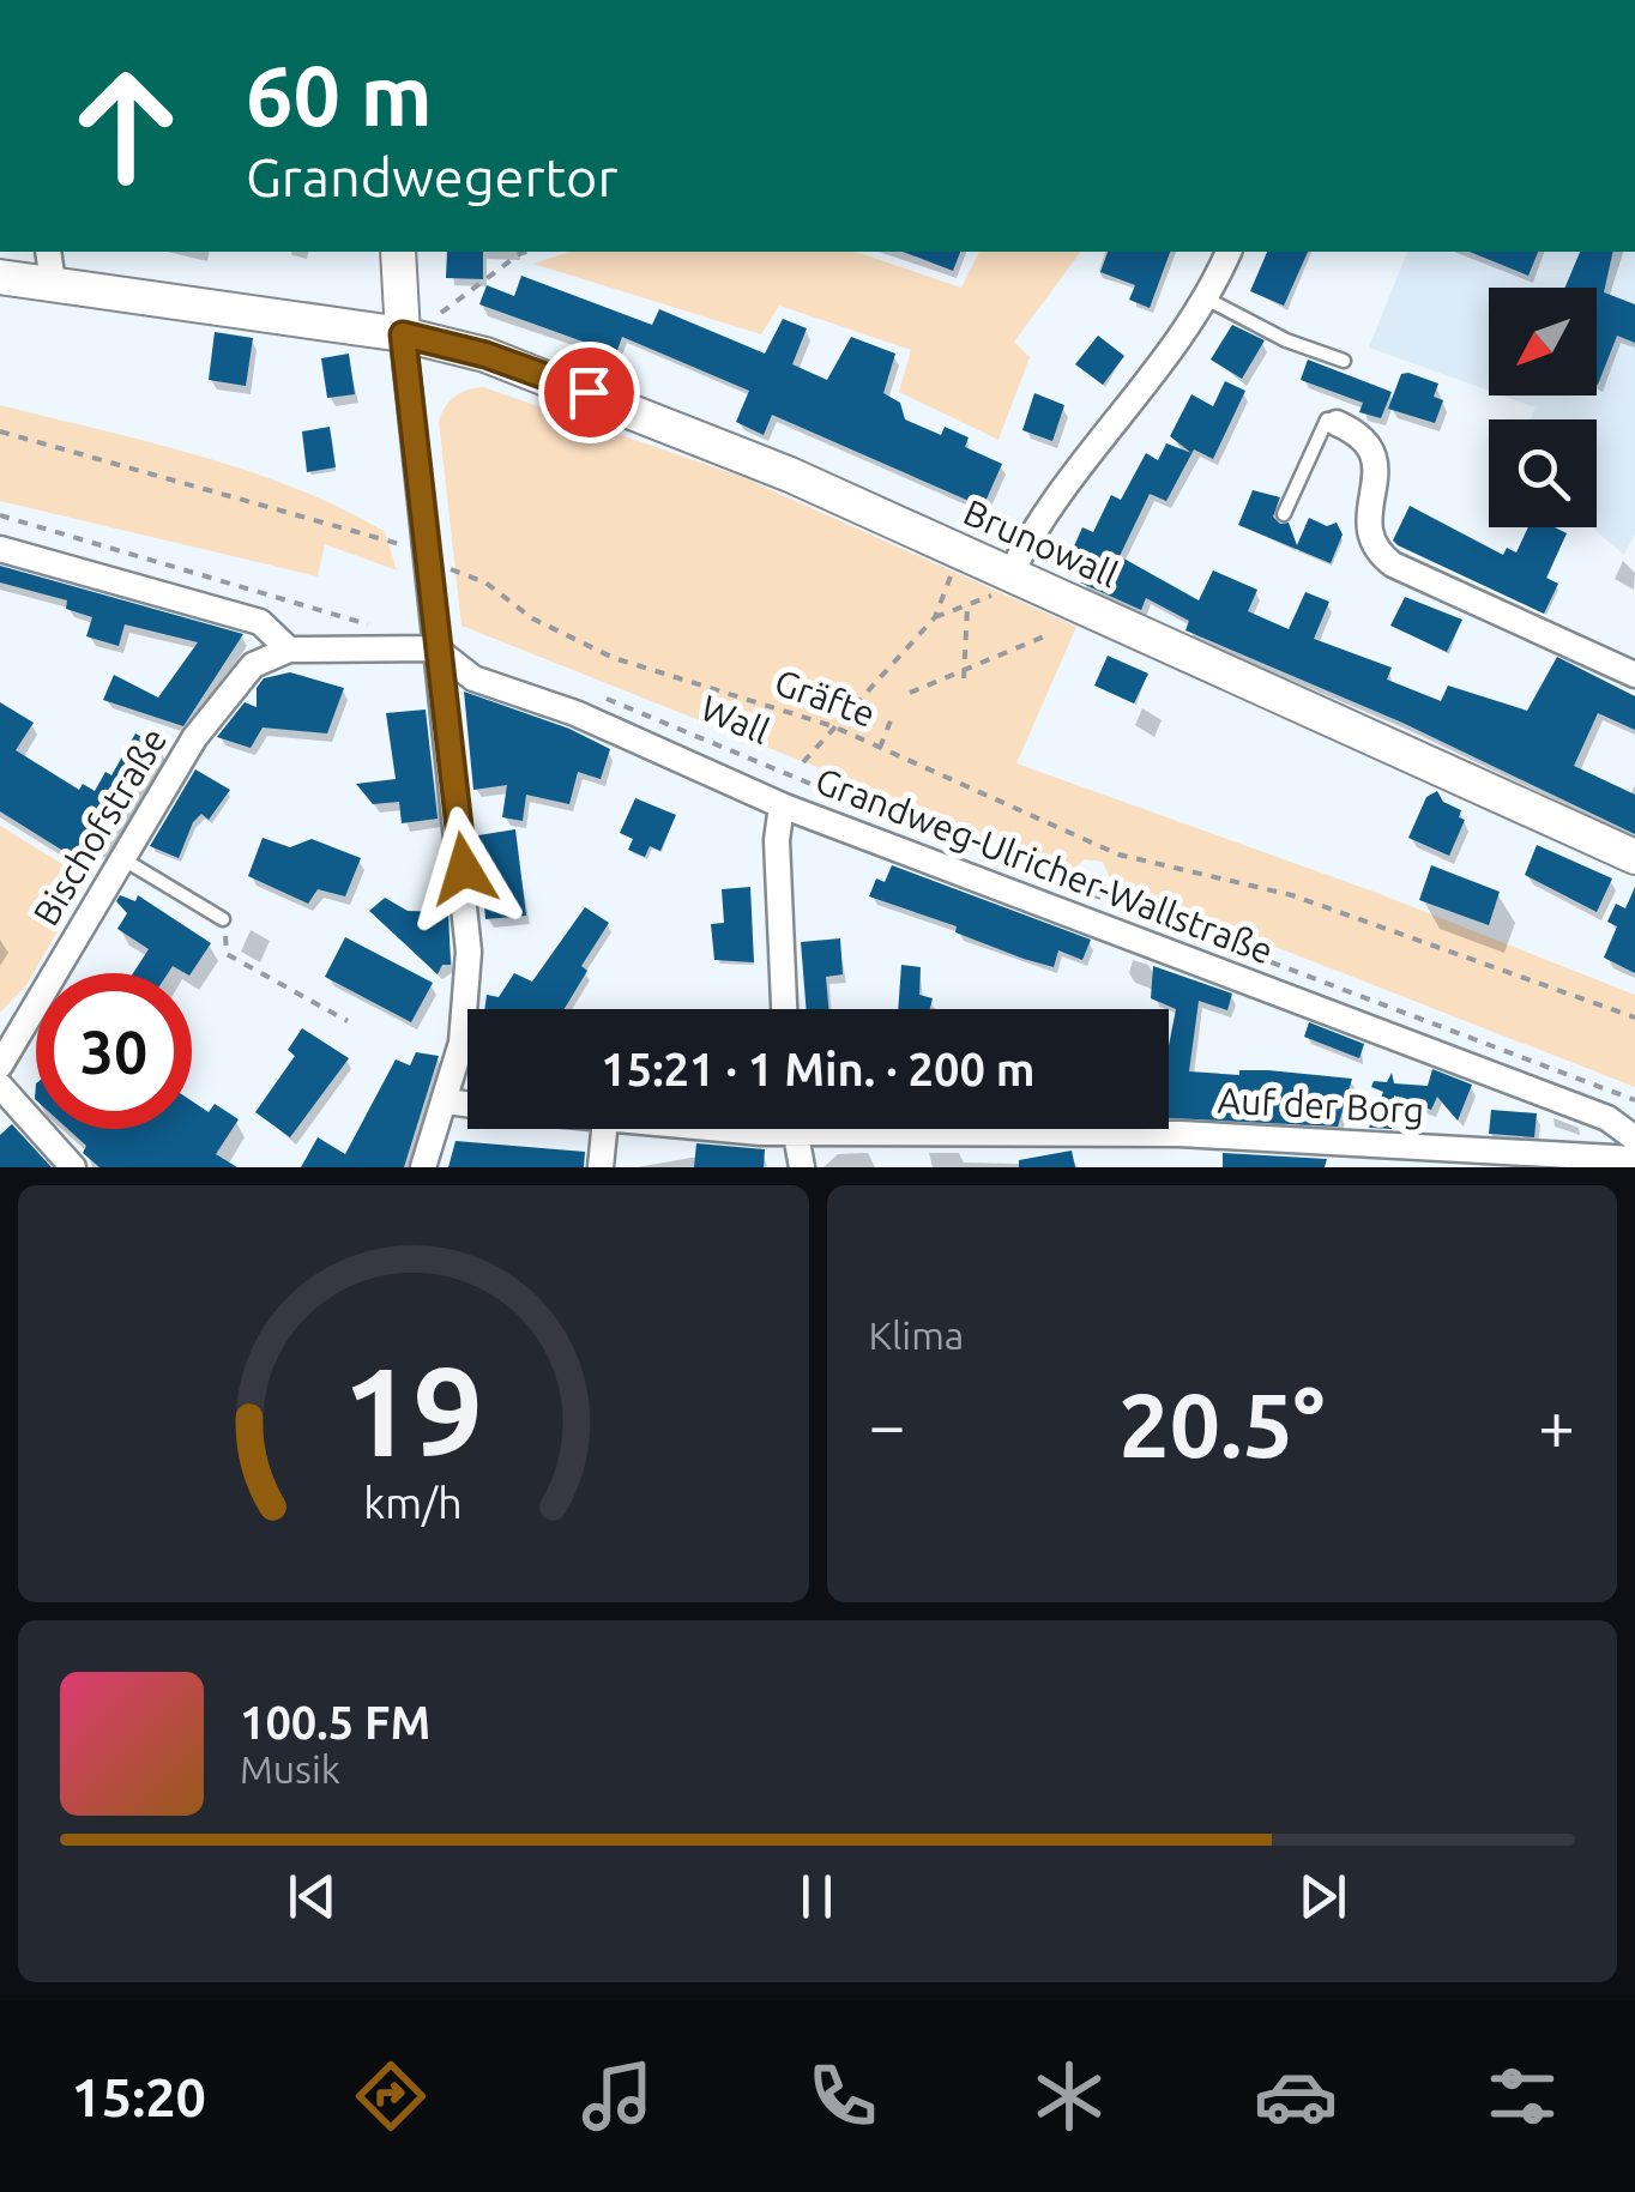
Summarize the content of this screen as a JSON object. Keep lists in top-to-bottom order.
{
  "streets": {
    "street": [
      "Brunowall",
      "Bischofstraße",
      "Grandweg-Ulricher-Wallstraße",
      "Auf der Borg"
    ],
    "path": ["Gräfte", "Wall"]
  },
  "north": "bottom left",
  "page": {
    "turn": ["60 m", "Grandwegertor"],
    "limit": "30",
    "trip": "15:21 · 1 Min. · 200 m",
    "tile": "Klima",
    "heat": ["−", "20.5°", "+"],
    "song": ["100.5 FM", "Musik"],
    "tabs": "15:20",
    "gauge": ["19", "km/h"]
  }
}
